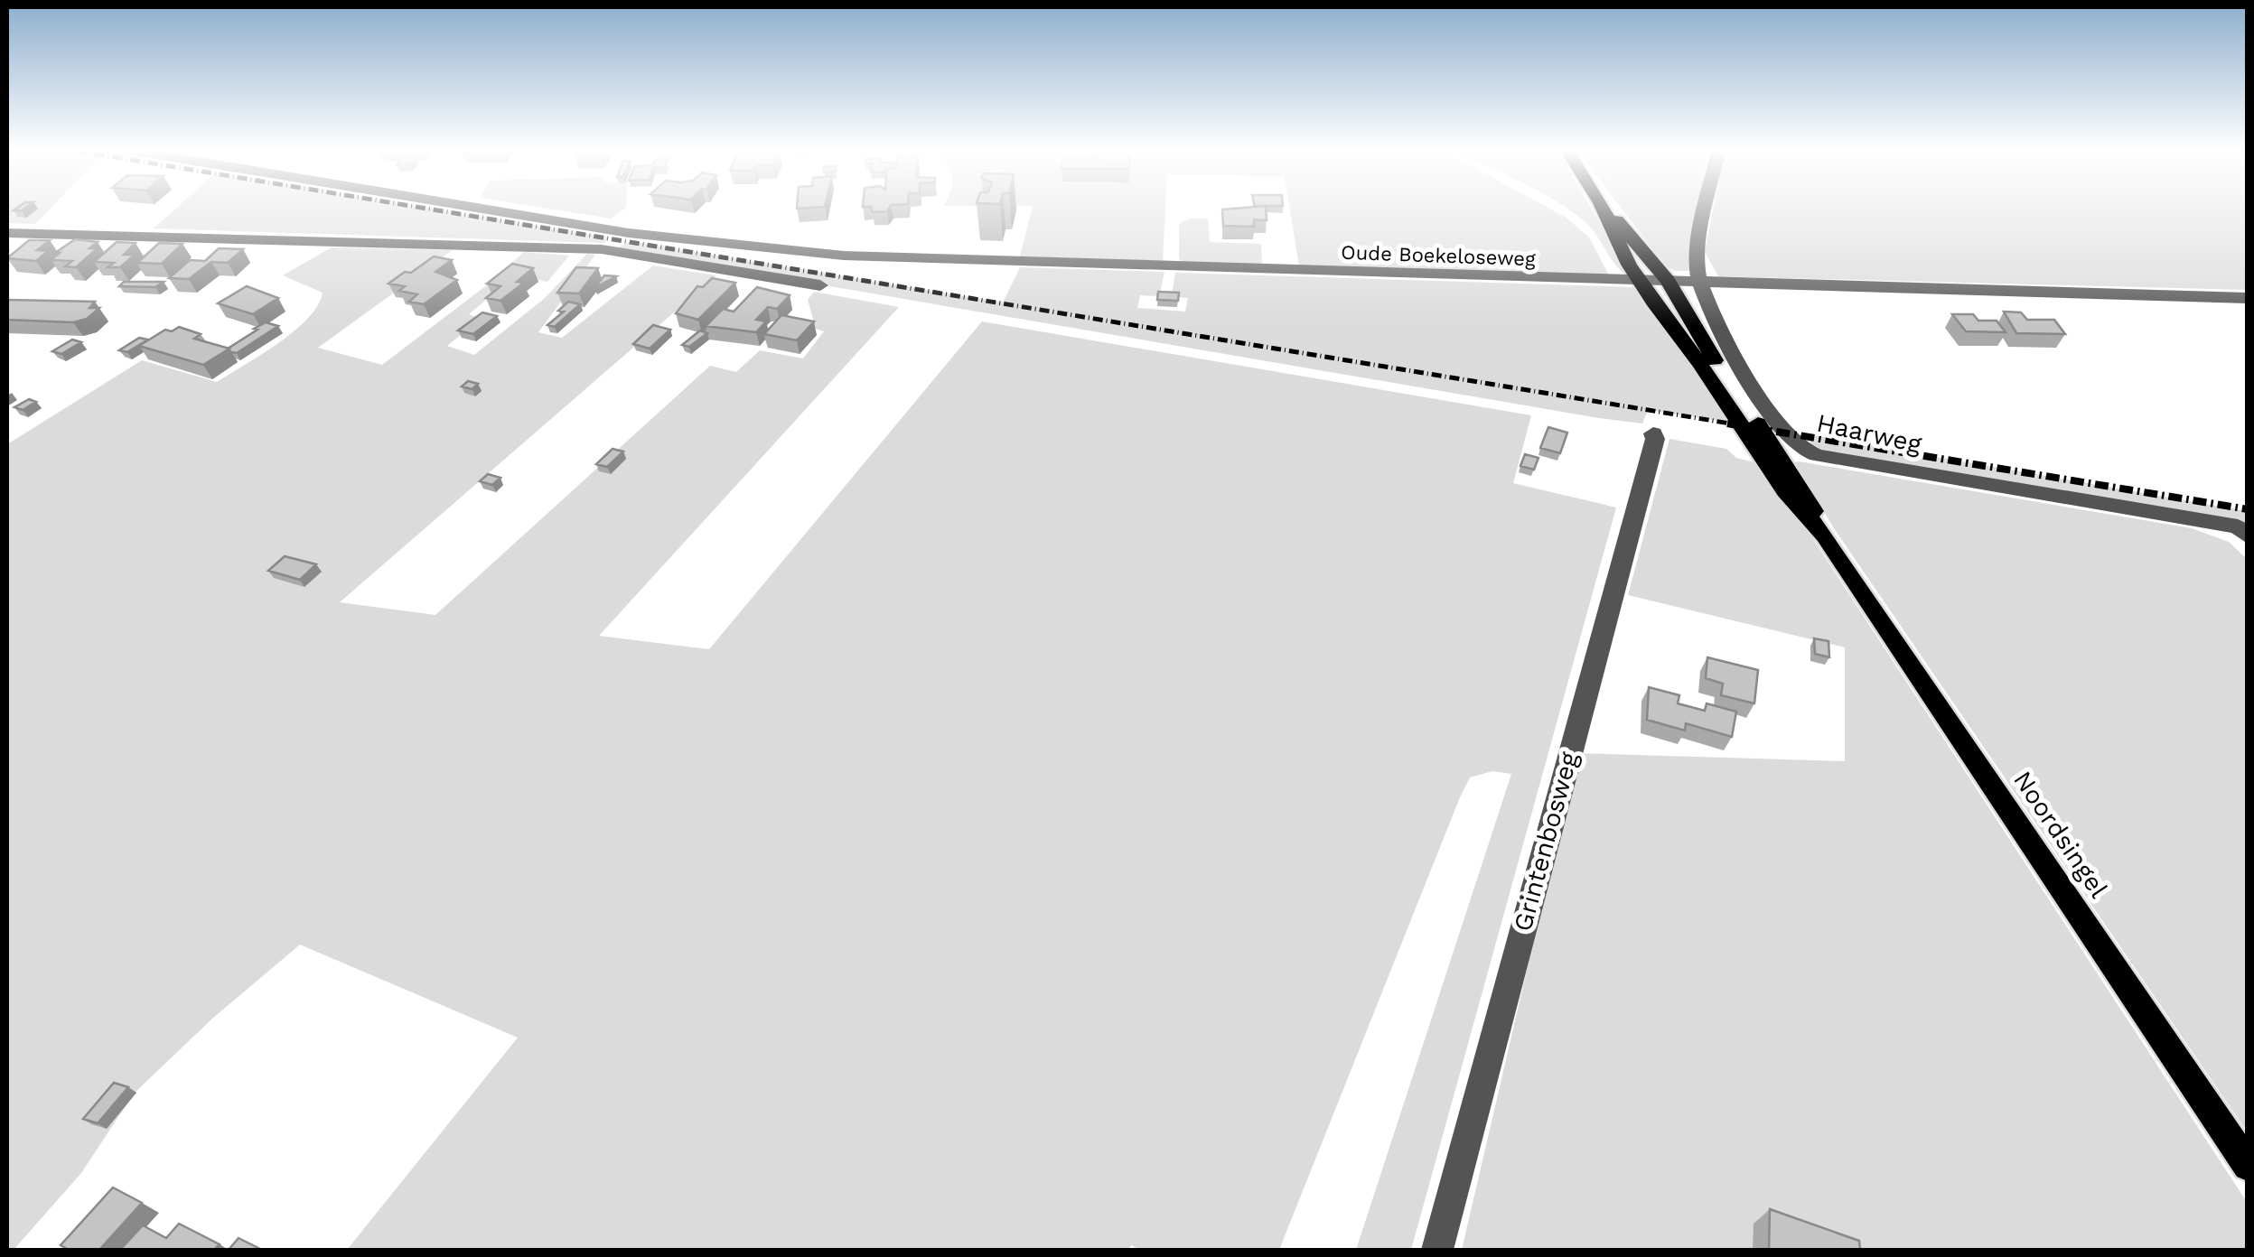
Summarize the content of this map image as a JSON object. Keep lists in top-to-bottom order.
{
  "streets": {
    "main road": ["Noordsingel"],
    "street": ["Oude Boekeloseweg", "Haarweg", "Grintenbosweg"]
  },
  "crossings": [
    ["Oude Boekeloseweg", "Haarweg"],
    ["Oude Boekeloseweg", "Noordsingel"]
  ]
}
